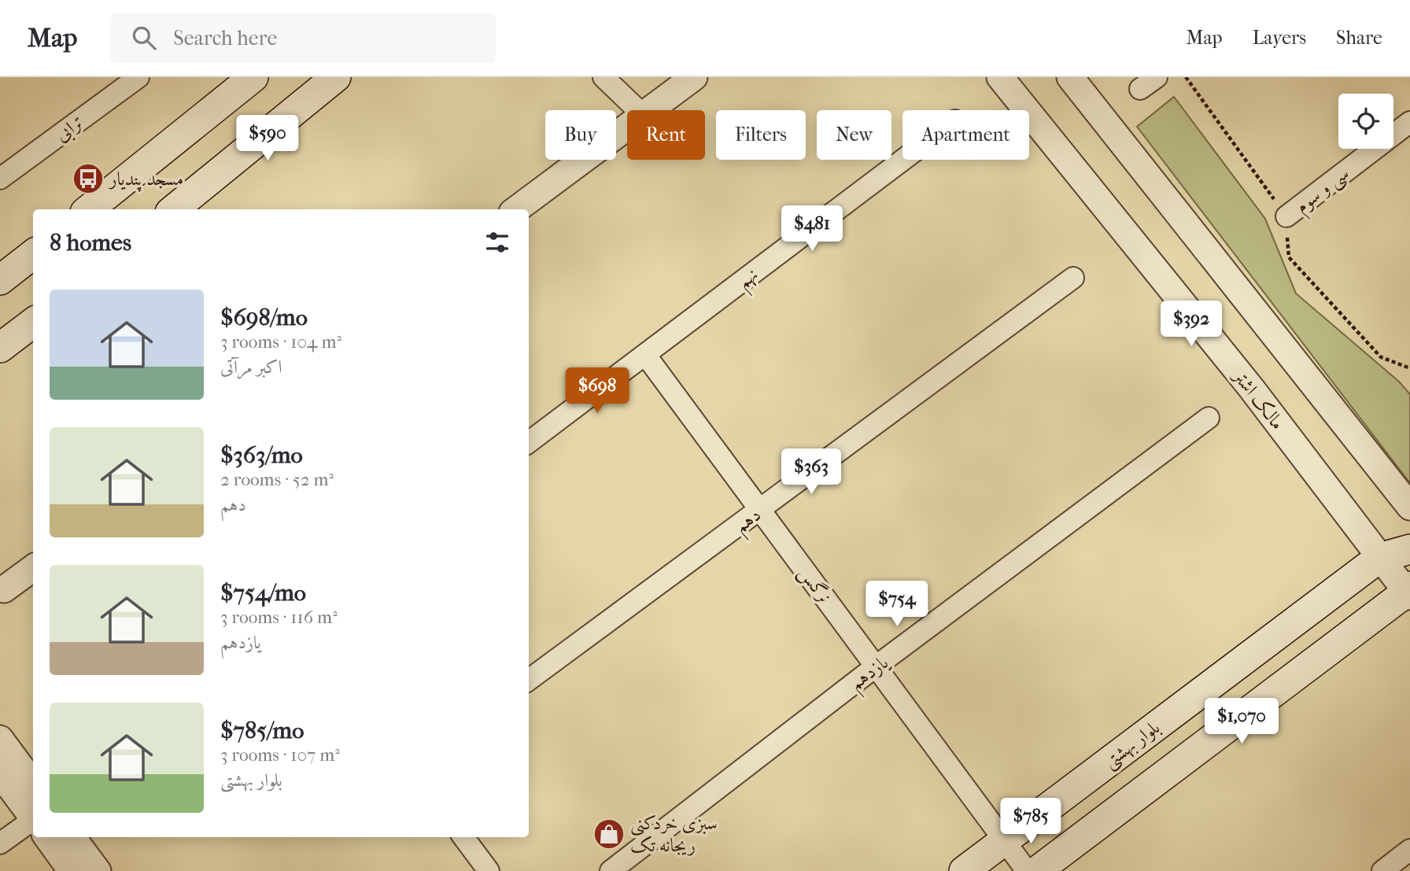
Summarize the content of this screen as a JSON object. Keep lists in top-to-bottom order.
{
  "streets": {
    "main road": ["بلوار بهشتی"],
    "street": [
      "ترابی",
      "سی و سوم",
      "نهم",
      "مالک اشتر",
      "دهم",
      "نرگس",
      "یازدهم"
    ]
  },
  "crossings": [
    ["نهم", "نرگس"],
    ["مالک اشتر", "بلوار بهشتی"],
    ["دهم", "نرگس"],
    ["نرگس", "یازدهم"],
    ["نرگس", "بلوار بهشتی"]
  ],
  "places": {
    "bus stop": ["مسجد پندیار"],
    "shop": ["سبزی خردکنی ریجانه تک"]
  },
  "page": {
    "header": "Map",
    "search": "Search here",
    "nav": ["Map", "Layers", "Share"],
    "chip": [
      "Buy",
      "Rent",
      "Filters",
      "New",
      "Apartment"
    ],
    "price": [
      "$590",
      "$481",
      "$392",
      "$698",
      "$363",
      "$754",
      "$1,070",
      "$785"
    ],
    "heading": "8 homes",
    "list": [
      {
        "name": "$698/mo",
        "note": "3 rooms · 104 m² · اکبر مرآتی"
      },
      {
        "name": "$363/mo",
        "note": "2 rooms · 52 m² · دهم"
      },
      {
        "name": "$754/mo",
        "note": "3 rooms · 116 m² · یازدهم"
      },
      {
        "name": "$785/mo",
        "note": "3 rooms · 107 m² · بلوار بهشتی"
      }
    ]
  }
}
